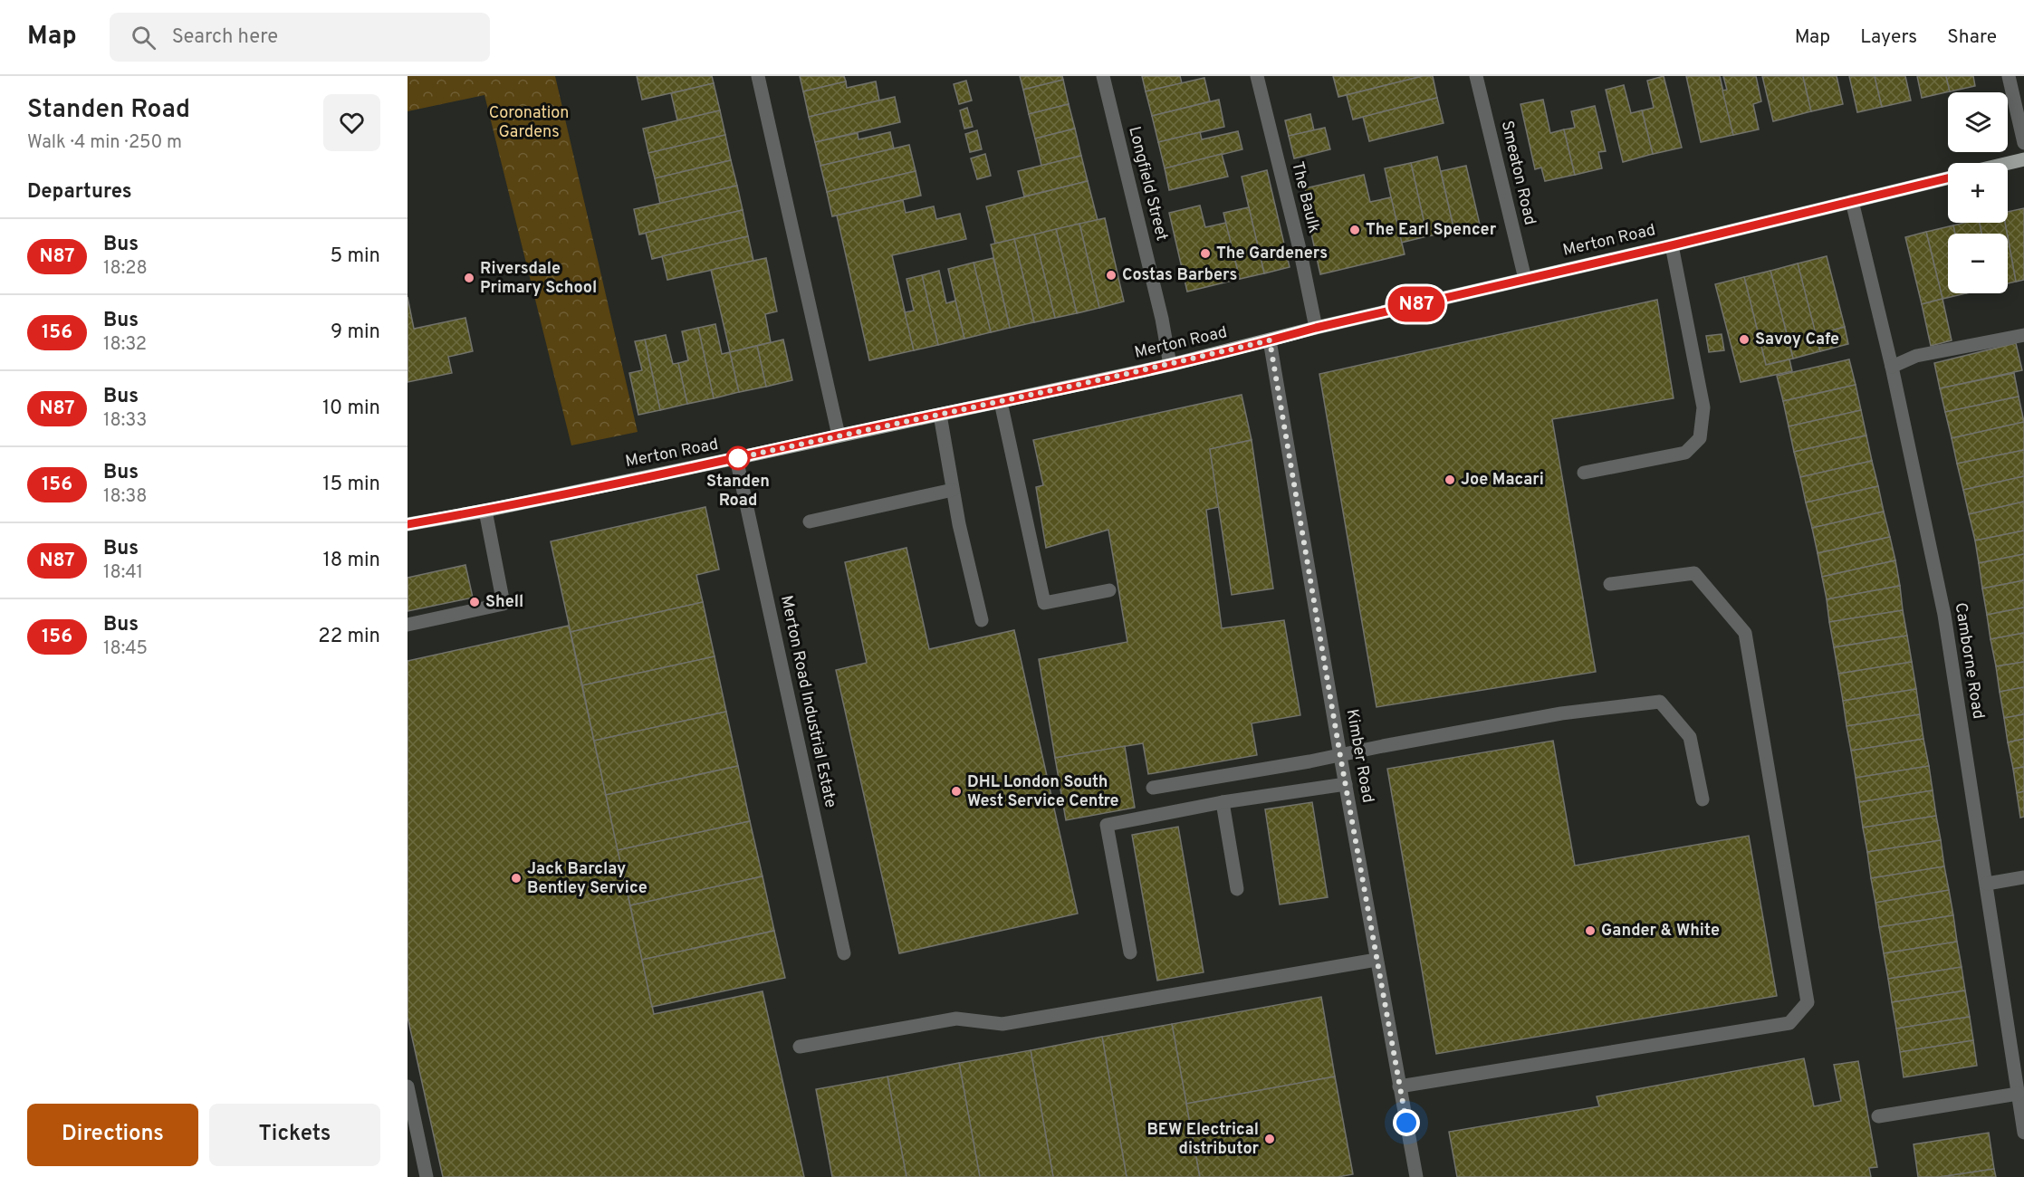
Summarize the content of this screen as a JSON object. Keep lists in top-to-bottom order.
{
  "streets": {
    "main road": ["Merton Road"],
    "street": [
      "Smeaton Road",
      "Longfield Street",
      "The Baulk",
      "Camborne Road",
      "Merton Road Industrial Estate",
      "Kimber Road"
    ]
  },
  "crossings": [
    ["Smeaton Road", "Merton Road"],
    ["Longfield Street", "Merton Road"],
    ["The Baulk", "Merton Road"],
    ["Merton Road", "Camborne Road"],
    ["Merton Road", "Merton Road Industrial Estate"],
    ["Merton Road", "Kimber Road"]
  ],
  "parks": ["Coronation Gardens"],
  "places": [
    "The Earl Spencer",
    "The Gardeners",
    "Costas Barbers",
    "Riversdale Primary School",
    "Savoy Cafe",
    "Standen Road",
    "Joe Macari",
    "Shell",
    "DHL London South West Service Centre",
    "Jack Barclay Bentley Service",
    "Gander & White",
    "BEW Electrical distributor"
  ],
  "lines": ["bus line N87"],
  "page": {
    "header": "Map",
    "search": "Search here",
    "nav": ["Map", "Layers", "Share"],
    "heading": [
      ["Standen Road", "Walk · 4 min · 250 m"],
      "Departures"
    ],
    "on_map": "N87",
    "map_buttons": ["+", "−"],
    "list": [
      {
        "mark": "N87",
        "name": "Bus",
        "note": "18:28",
        "value": "5 min"
      },
      {
        "mark": "156",
        "name": "Bus",
        "note": "18:32",
        "value": "9 min"
      },
      {
        "mark": "N87",
        "name": "Bus",
        "note": "18:33",
        "value": "10 min"
      },
      {
        "mark": "156",
        "name": "Bus",
        "note": "18:38",
        "value": "15 min"
      },
      {
        "mark": "N87",
        "name": "Bus",
        "note": "18:41",
        "value": "18 min"
      },
      {
        "mark": "156",
        "name": "Bus",
        "note": "18:45",
        "value": "22 min"
      }
    ],
    "buttons": ["Directions", "Tickets"]
  }
}
